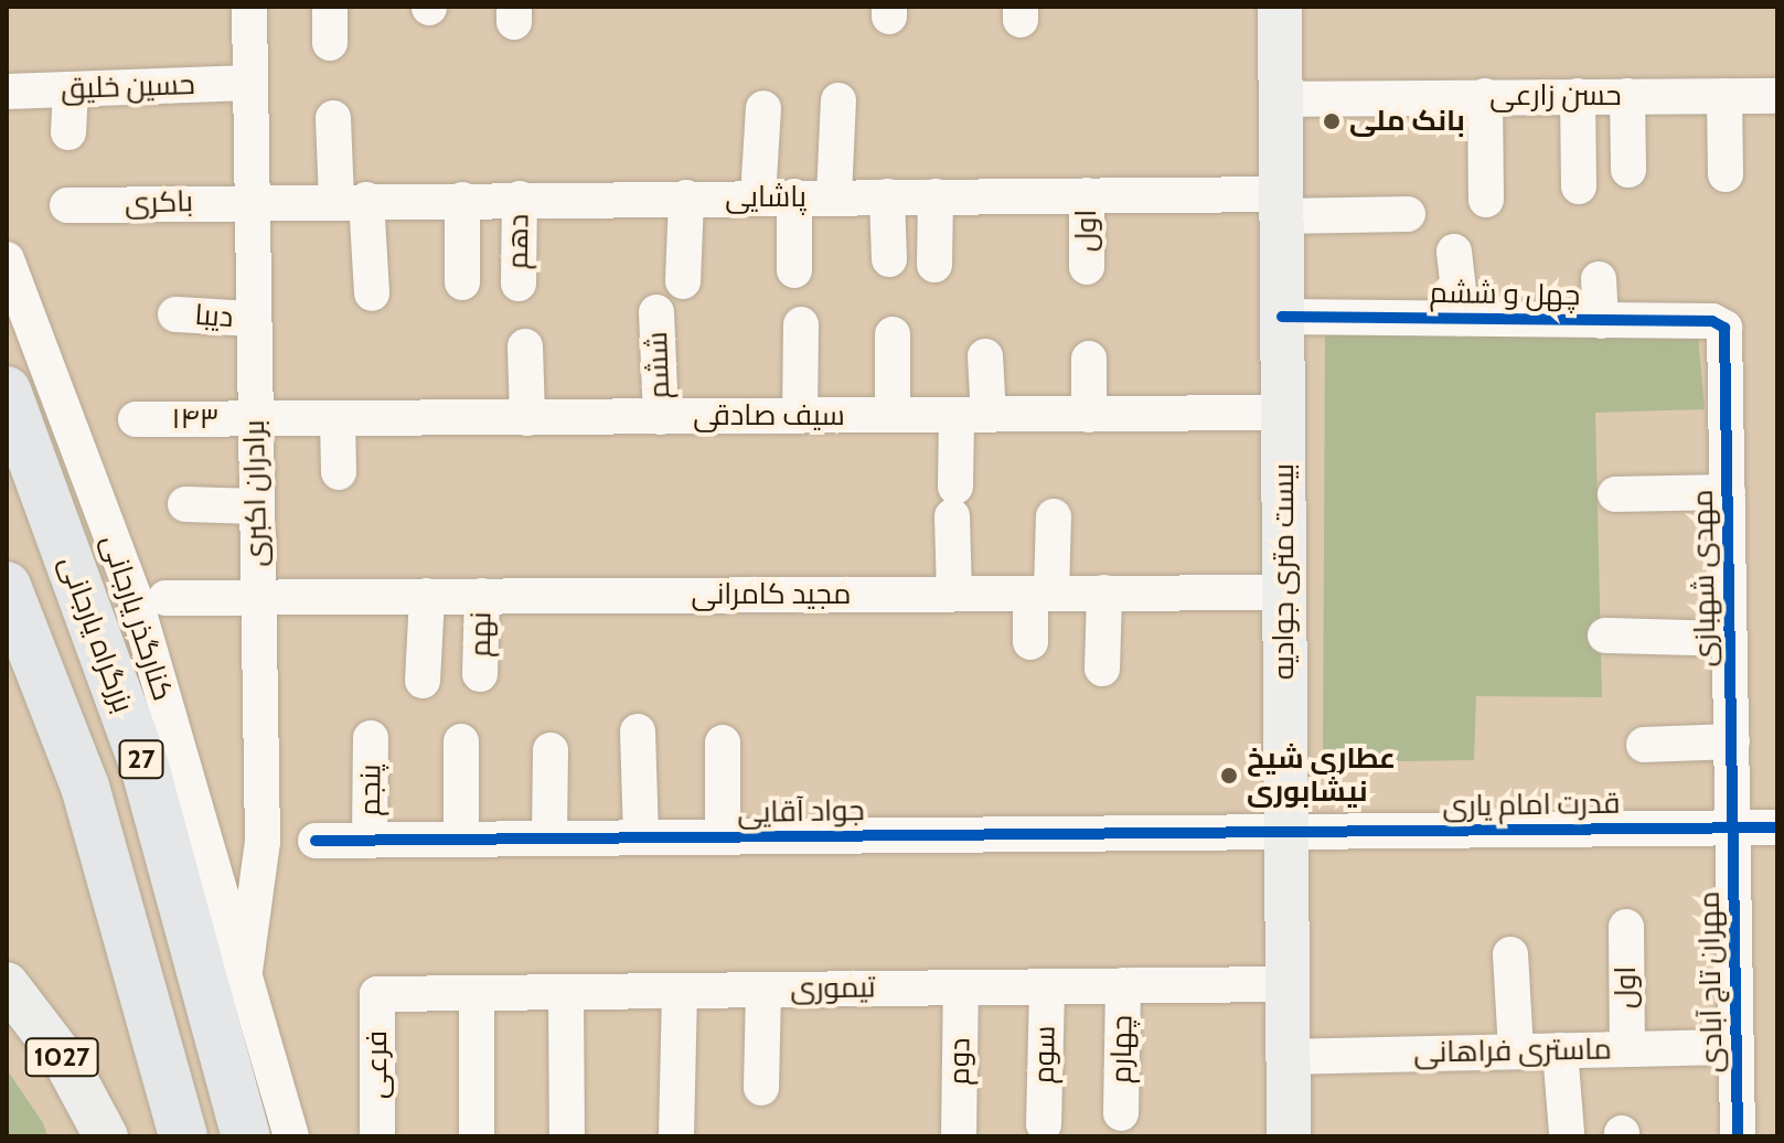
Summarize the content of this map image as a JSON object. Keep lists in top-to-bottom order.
{
  "streets": {
    "highway": ["بزرگراه یارجانی", "27"],
    "main road": ["بیست متری جوادیه", "1027"],
    "street": [
      "حسین خلیق",
      "حسن زارعی",
      "پاشایی",
      "باکری",
      "اول",
      "دهم",
      "چهل و ششم",
      "دیبا",
      "ششم",
      "سیف صادقی",
      "۱۴۳",
      "برادران اکبری",
      "مهدی شهبازی",
      "مجید کامرانی",
      "کنارگذر یارجانی",
      "نهم",
      "پنجم",
      "قدرت امام یاری",
      "جواد آقایی",
      "مهران تاج آبادی",
      "تیموری",
      "چهارم",
      "ماستری فراهانی",
      "سوم",
      "دوم",
      "فرعی"
    ]
  },
  "crossings": [
    ["حسین خلیق", "برادران اکبری"],
    ["حسن زارعی", "بیست متری جوادیه"],
    ["پاشایی", "باکری"],
    ["پاشایی", "اول"],
    ["پاشایی", "دهم"],
    ["پاشایی", "برادران اکبری"],
    ["پاشایی", "بیست متری جوادیه"],
    ["باکری", "برادران اکبری"],
    ["اول", "ماستری فراهانی"],
    ["چهل و ششم", "بیست متری جوادیه"],
    ["چهل و ششم", "مهدی شهبازی"],
    ["دیبا", "برادران اکبری"],
    ["ششم", "سیف صادقی"],
    ["سیف صادقی", "۱۴۳"],
    ["سیف صادقی", "برادران اکبری"],
    ["سیف صادقی", "بیست متری جوادیه"],
    ["۱۴۳", "برادران اکبری"],
    ["برادران اکبری", "مجید کامرانی"],
    ["برادران اکبری", "کنارگذر یارجانی"],
    ["بیست متری جوادیه", "مجید کامرانی"],
    ["بیست متری جوادیه", "قدرت امام یاری"],
    ["بیست متری جوادیه", "جواد آقایی"],
    ["بیست متری جوادیه", "تیموری"],
    ["بیست متری جوادیه", "ماستری فراهانی"],
    ["مهدی شهبازی", "قدرت امام یاری"],
    ["مهدی شهبازی", "مهران تاج آبادی"],
    ["مجید کامرانی", "نهم"],
    ["پنجم", "جواد آقایی"],
    ["قدرت امام یاری", "جواد آقایی"],
    ["قدرت امام یاری", "مهران تاج آبادی"],
    ["مهران تاج آبادی", "ماستری فراهانی"],
    ["تیموری", "چهارم"],
    ["تیموری", "سوم"],
    ["تیموری", "دوم"],
    ["تیموری", "فرعی"]
  ],
  "places": ["بانک ملی", "عطاری شیخ نیشابوری"]
}
